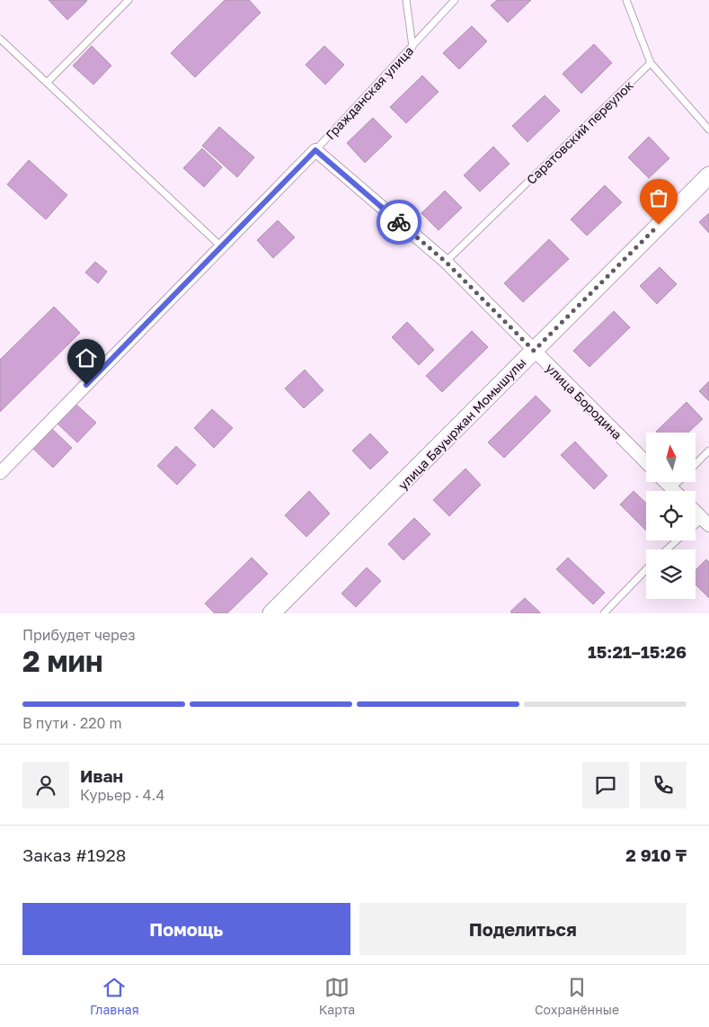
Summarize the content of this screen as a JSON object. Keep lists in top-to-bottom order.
{
  "streets": {
    "street": ["Гражданская улица", "улица Бородина", "улица Бауыржан Момышулы"],
    "lane": ["Саратовский переулок"]
  },
  "crossings": [
    ["Гражданская улица", "улица Бородина"],
    ["Саратовский переулок", "улица Бородина"],
    ["улица Бородина", "улица Бауыржан Момышулы"]
  ],
  "north": "top",
  "page": {
    "heading": ["2 мин", "Прибудет через", "15:21–15:26"],
    "panel": [
      "Иван",
      "Курьер · 4.4",
      "Заказ #1928",
      "2 910 ₸"
    ],
    "bar": "В пути · 220 m",
    "buttons": ["Помощь", "Поделиться"],
    "tabs": ["Главная", "Карта", "Сохранённые"]
  }
}
